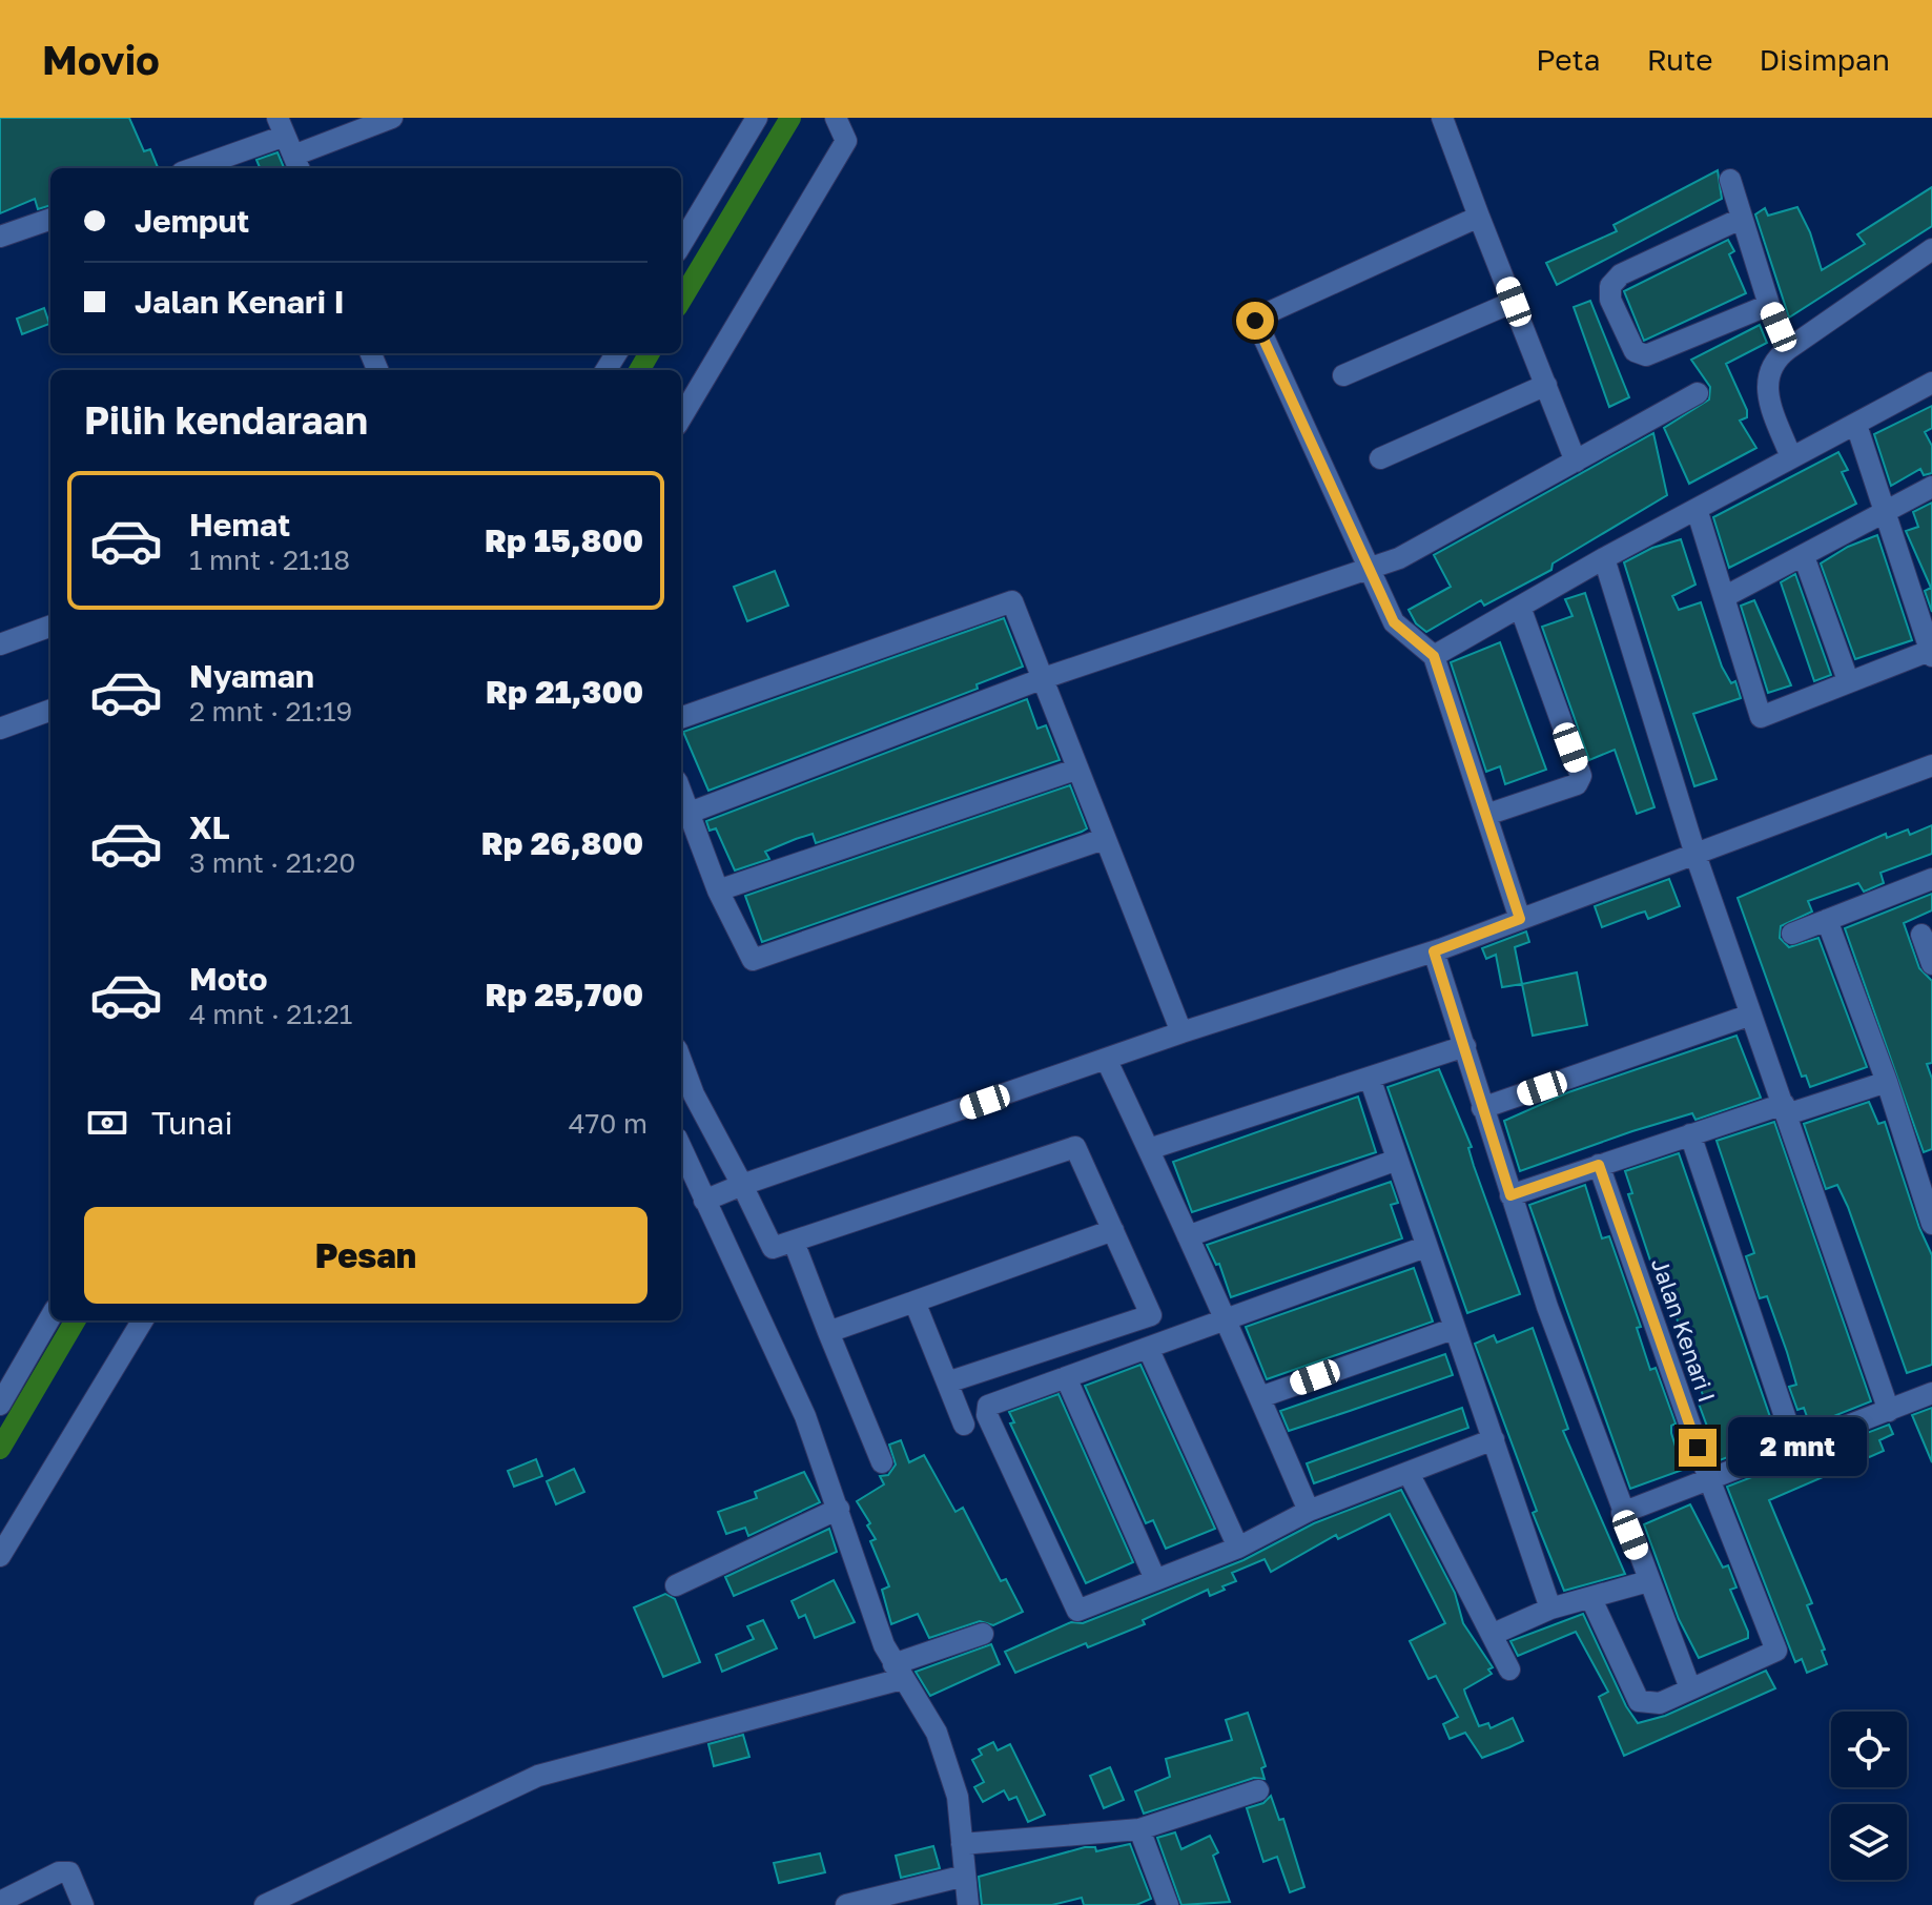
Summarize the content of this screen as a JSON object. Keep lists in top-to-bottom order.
{
  "streets": {
    "street": ["Jalan Kenari I"]
  },
  "page": {
    "header": "Movio",
    "nav": ["Peta", "Rute", "Disimpan"],
    "banner": ["Jemput", "Jalan Kenari I"],
    "heading": "Pilih kendaraan",
    "list": [
      {
        "name": "Hemat",
        "note": "1 mnt · 21:18",
        "value": "Rp 15,800"
      },
      {
        "name": "Nyaman",
        "note": "2 mnt · 21:19",
        "value": "Rp 21,300"
      },
      {
        "name": "XL",
        "note": "3 mnt · 21:20",
        "value": "Rp 26,800"
      },
      {
        "name": "Moto",
        "note": "4 mnt · 21:21",
        "value": "Rp 25,700"
      }
    ],
    "pay": ["Tunai", "470 m"],
    "buttons": "Pesan",
    "bubble": "2 mnt"
  }
}
